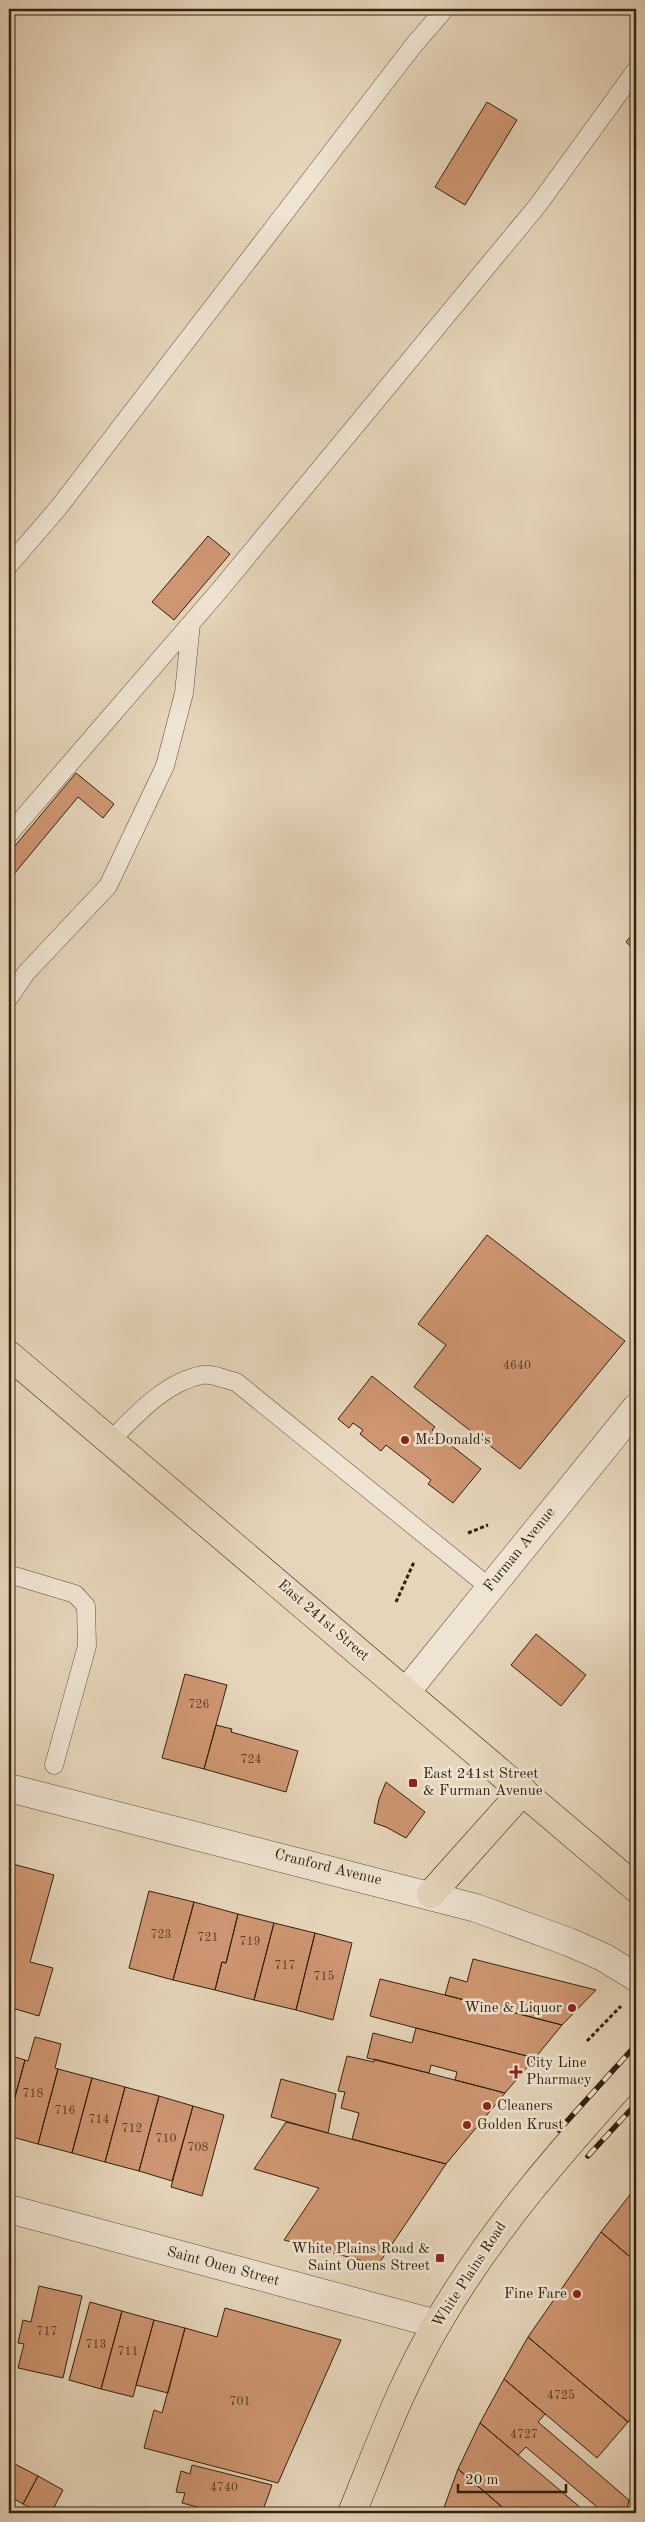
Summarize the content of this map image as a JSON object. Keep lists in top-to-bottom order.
{
  "streets": {
    "main road": ["East 241st Street", "White Plains Road"],
    "street": ["Furman Avenue", "Cranford Avenue", "Saint Ouen Street"]
  },
  "crossings": [
    ["Furman Avenue", "East 241st Street"],
    ["Saint Ouen Street", "White Plains Road"]
  ],
  "places": {
    "other": [
      "McDonald's",
      "Wine & Liquor",
      "Cleaners",
      "Golden Krust",
      "Fine Fare"
    ],
    "transit": ["East 241st Street & Furman Avenue", "White Plains Road & Saint Ouens Street"],
    "health": ["City Line Pharmacy"]
  },
  "house_numbers": [
    "4640",
    "726",
    "724",
    "723",
    "721",
    "719",
    "717",
    "715",
    "718",
    "716",
    "714",
    "712",
    "710",
    "708",
    "717",
    "713",
    "711",
    "4725",
    "701",
    "4727",
    "4740"
  ],
  "scale_bar": "20 m"
}
